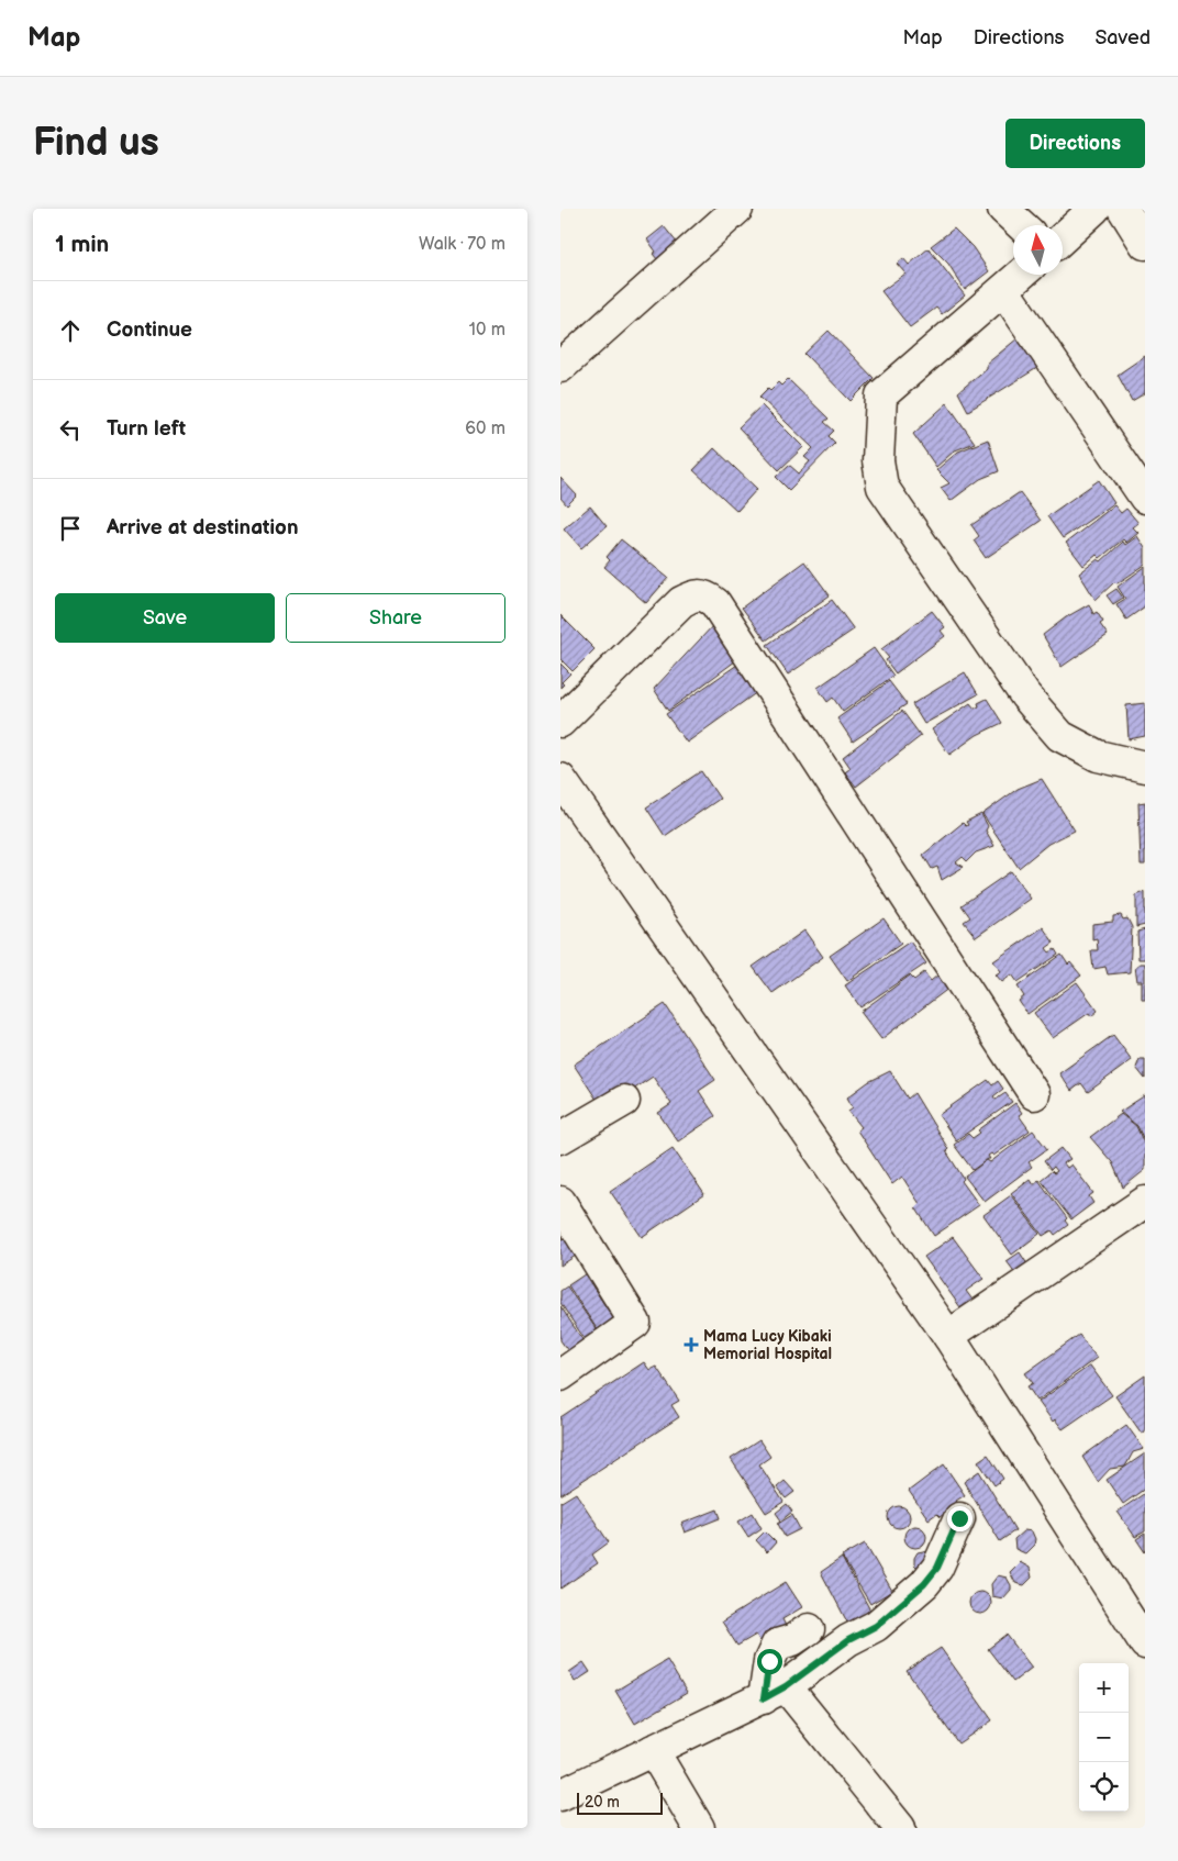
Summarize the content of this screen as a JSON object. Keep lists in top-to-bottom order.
{
  "places": {
    "health": ["Mama Lucy Kibaki Memorial Hospital"]
  },
  "scale_bar": "20 m",
  "north": "top",
  "page": {
    "header": "Map",
    "nav": ["Map", "Directions", "Saved"],
    "buttons": [
      "Directions",
      ["Save", "Share"]
    ],
    "title": "Find us",
    "heading": ["1 min", "Walk · 70 m"],
    "list": [
      ["Continue", "10 m"],
      ["Turn left", "60 m"],
      "Arrive at destination"
    ],
    "map_buttons": ["+", "−"],
    "scale": "20 m"
  }
}
